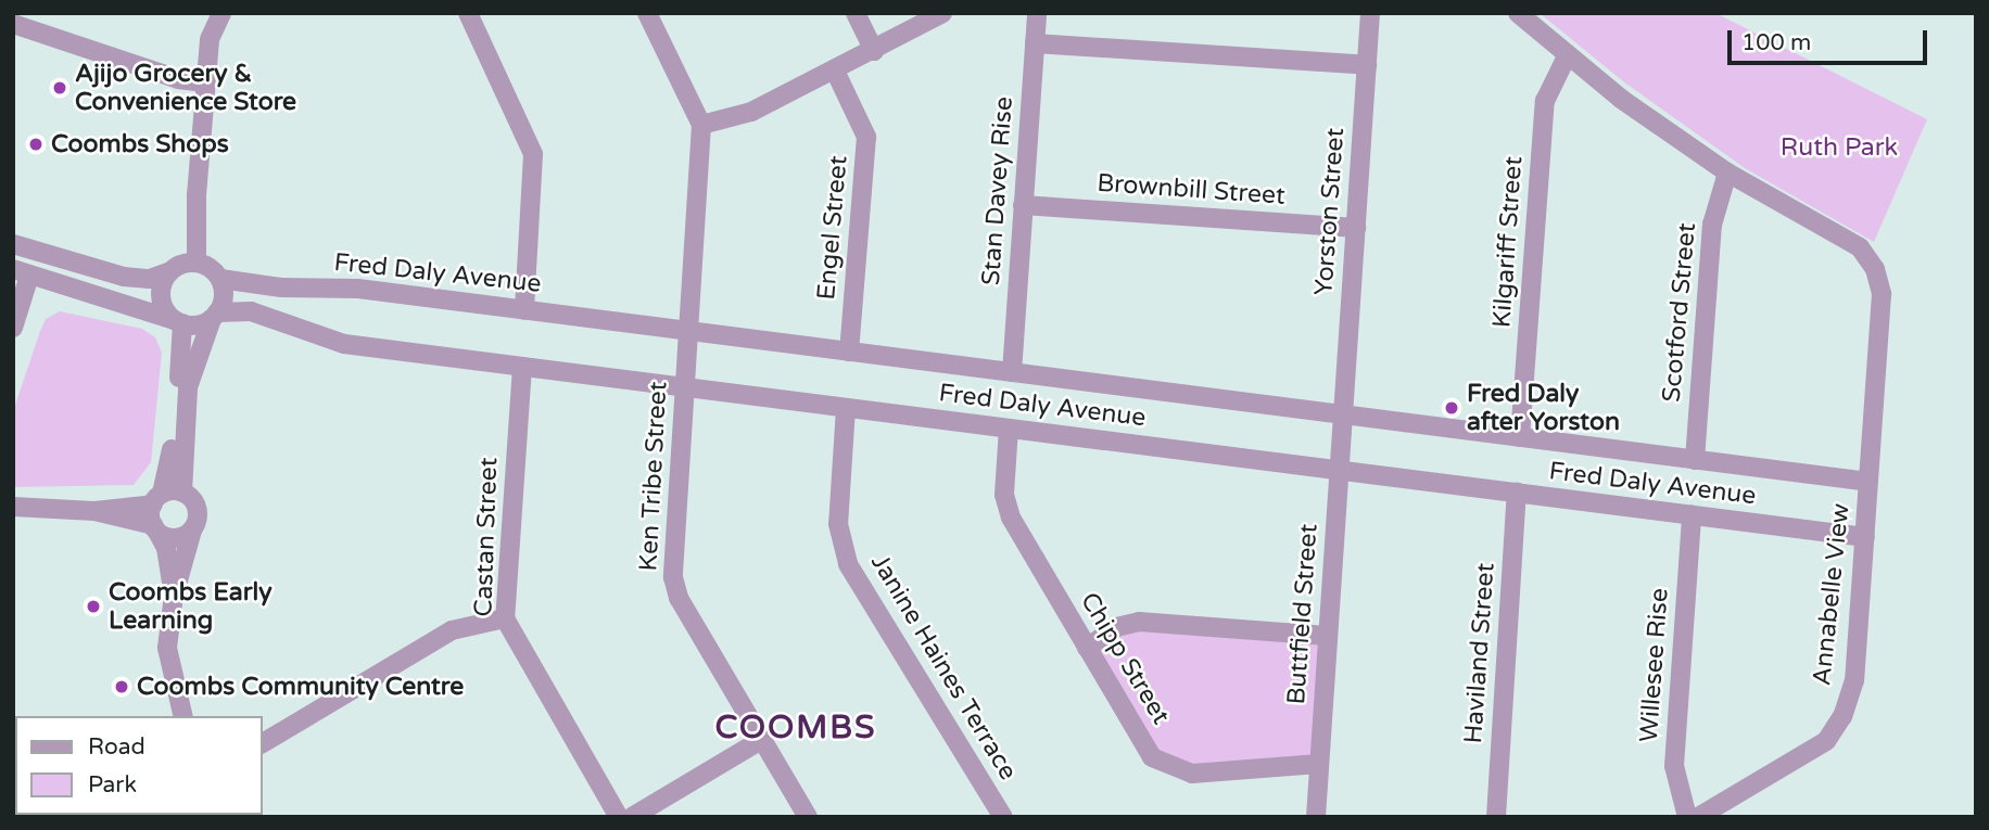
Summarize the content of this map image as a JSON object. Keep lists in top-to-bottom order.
{
  "streets": {
    "street": [
      "Brownbill Street",
      "Stan Davey Rise",
      "Yorston Street",
      "Engel Street",
      "Kilgariff Street",
      "Fred Daly Avenue",
      "Scotford Street",
      "Ken Tribe Street",
      "Castan Street",
      "Annabelle View",
      "Buttfield Street",
      "Haviland Street",
      "Chipp Street",
      "Willesee Rise",
      "Janine Haines Terrace"
    ]
  },
  "crossings": [
    ["Brownbill Street", "Stan Davey Rise"],
    ["Brownbill Street", "Yorston Street"],
    ["Stan Davey Rise", "Fred Daly Avenue"],
    ["Yorston Street", "Fred Daly Avenue"],
    ["Yorston Street", "Buttfield Street"],
    ["Engel Street", "Fred Daly Avenue"],
    ["Kilgariff Street", "Fred Daly Avenue"],
    ["Kilgariff Street", "Annabelle View"],
    ["Fred Daly Avenue", "Scotford Street"],
    ["Fred Daly Avenue", "Ken Tribe Street"],
    ["Fred Daly Avenue", "Castan Street"],
    ["Fred Daly Avenue", "Annabelle View"],
    ["Fred Daly Avenue", "Buttfield Street"],
    ["Fred Daly Avenue", "Haviland Street"],
    ["Fred Daly Avenue", "Chipp Street"],
    ["Fred Daly Avenue", "Willesee Rise"],
    ["Fred Daly Avenue", "Janine Haines Terrace"],
    ["Scotford Street", "Annabelle View"],
    ["Buttfield Street", "Chipp Street"]
  ],
  "districts": ["COOMBS"],
  "parks": ["Ruth Park"],
  "places": [
    "Ajijo Grocery & Convenience Store",
    "Coombs Shops",
    "Fred Daly after Yorston",
    "Coombs Early Learning",
    "Coombs Community Centre"
  ],
  "legend": ["Road", "Park"],
  "scale_bar": "100 m"
}
